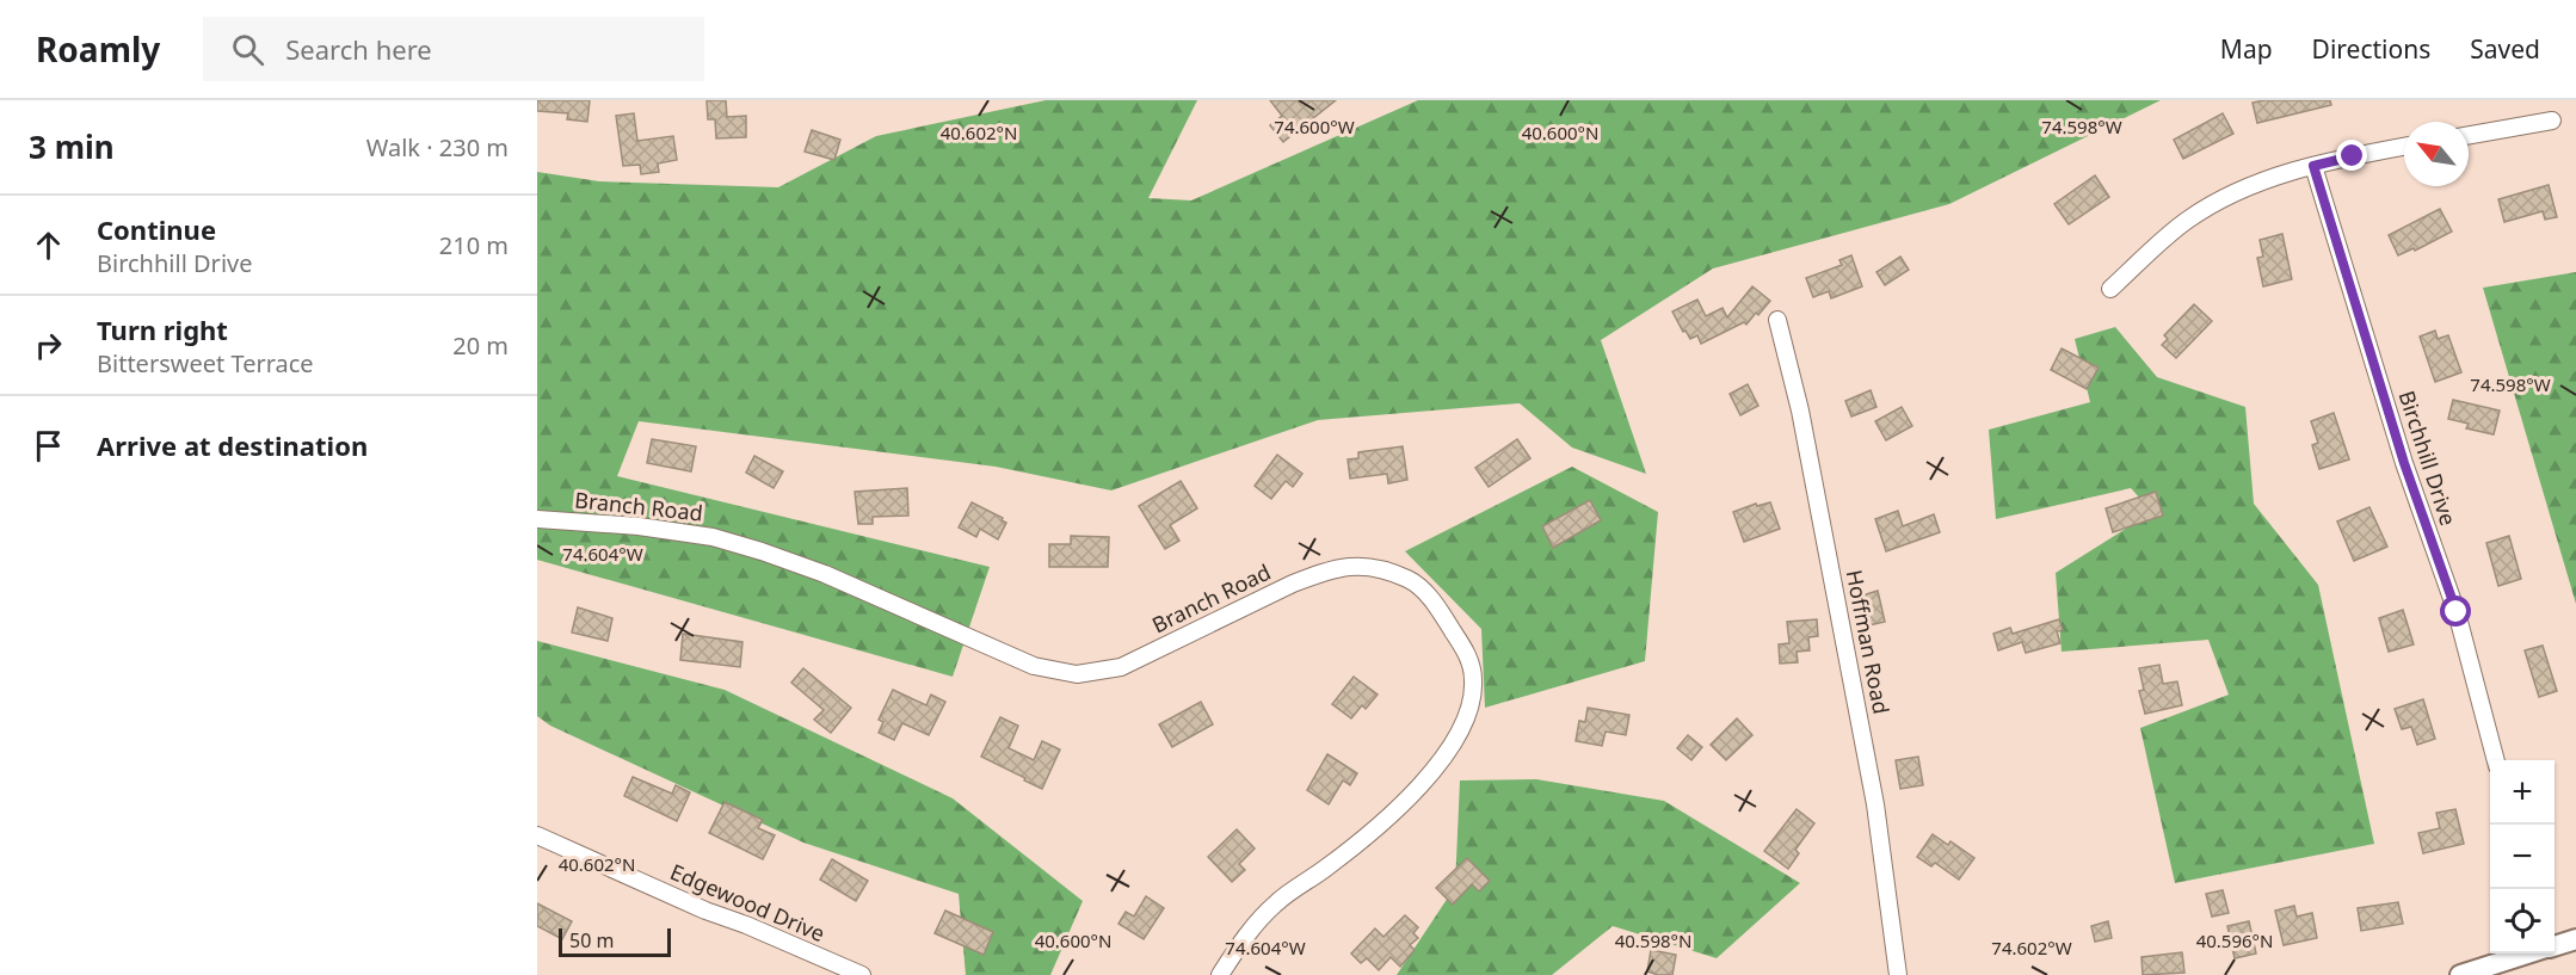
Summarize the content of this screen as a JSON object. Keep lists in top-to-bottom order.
{
  "streets": {
    "street": [
      "Birchhill Drive",
      "Branch Road",
      "Hoffman Road",
      "Edgewood Drive"
    ]
  },
  "scale_bar": "50 m",
  "north": "top left",
  "page": {
    "header": "Roamly",
    "search": "Search here",
    "nav": ["Map", "Directions", "Saved"],
    "heading": ["3 min", "Walk · 230 m"],
    "list": [
      ["Continue", "Birchhill Drive", "210 m"],
      ["Turn right", "Bittersweet Terrace", "20 m"],
      "Arrive at destination"
    ],
    "map_buttons": ["+", "−"],
    "scale": "50 m"
  },
  "coordinates": [
    "74.600°W",
    "74.598°W",
    "40.602°N",
    "40.600°N",
    "74.604°W",
    "40.598°N",
    "40.596°N",
    "74.602°W"
  ]
}
